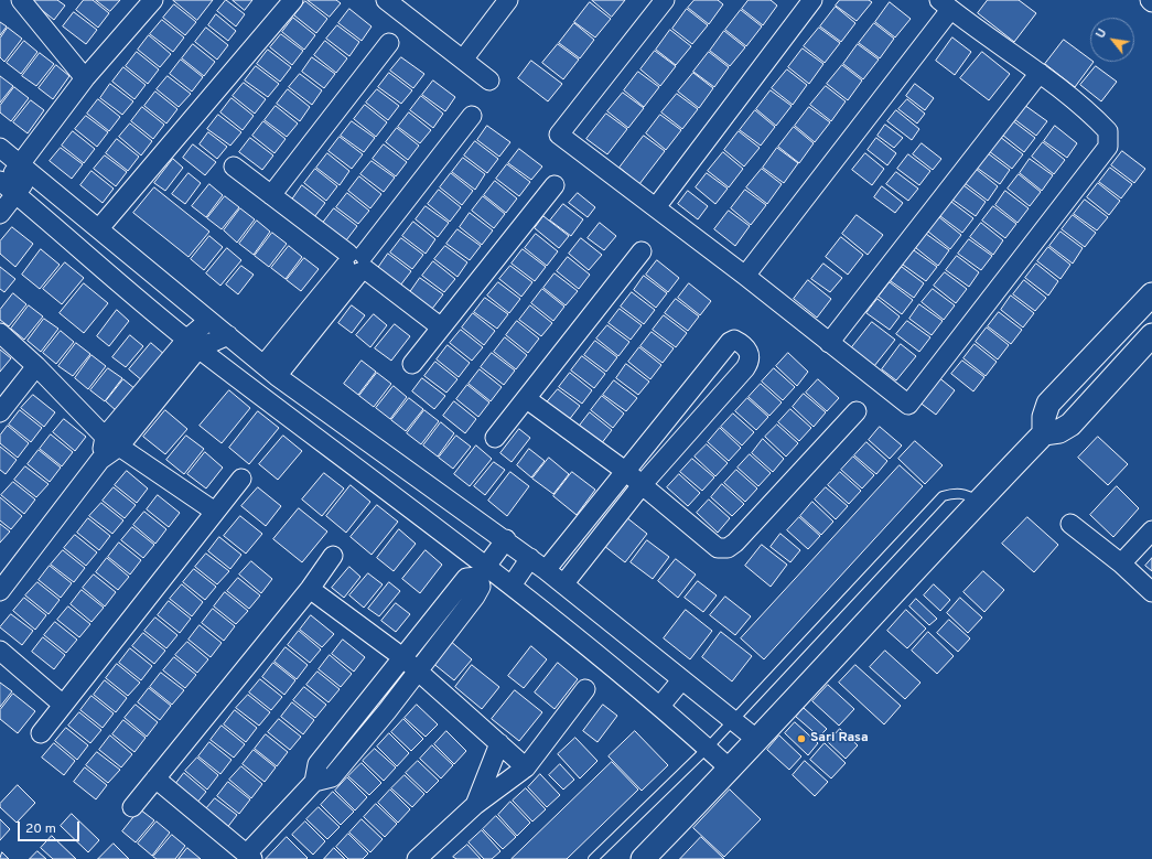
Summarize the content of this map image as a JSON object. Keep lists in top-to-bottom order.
{
  "places": ["Sari Rasa"],
  "scale_bar": "20 m",
  "north": "top left"
}
